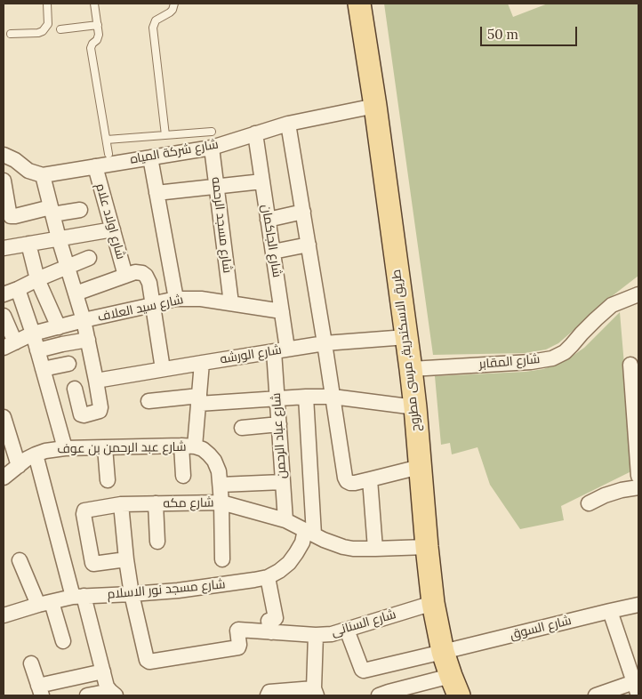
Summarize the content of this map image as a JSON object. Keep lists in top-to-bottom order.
{
  "streets": {
    "main road": ["طريق الاسكندرية, مرسى مطروح"],
    "street": [
      "شارع شركة المياه",
      "شارع اولاد علام",
      "شارع مسجد الرحمه",
      "شارع الجاكمان",
      "شارع سيد العلاف",
      "شارع الورشه",
      "شارع المقابر",
      "شارع عباد الرحمن",
      "شارع عبد الرحمن بن عوف",
      "شارع مكه",
      "شارع مسجد نور الاسلام",
      "شارع السنانى",
      "شارع السوق"
    ]
  },
  "crossings": [
    ["شارع شركة المياه", "شارع اولاد علام"],
    ["شارع شركة المياه", "شارع مسجد الرحمه"],
    ["شارع شركة المياه", "شارع الجاكمان"],
    ["شارع شركة المياه", "طريق الاسكندرية, مرسى مطروح"],
    ["شارع مسجد الرحمه", "شارع سيد العلاف"],
    ["شارع الجاكمان", "شارع سيد العلاف"],
    ["شارع الجاكمان", "شارع الورشه"],
    ["شارع الجاكمان", "شارع عباد الرحمن"],
    ["طريق الاسكندرية, مرسى مطروح", "شارع الورشه"],
    ["طريق الاسكندرية, مرسى مطروح", "شارع المقابر"],
    ["طريق الاسكندرية, مرسى مطروح", "شارع مكه"],
    ["طريق الاسكندرية, مرسى مطروح", "شارع السنانى"],
    ["طريق الاسكندرية, مرسى مطروح", "شارع السوق"],
    ["شارع الورشه", "شارع عباد الرحمن"],
    ["شارع عباد الرحمن", "شارع مكه"],
    ["شارع مكه", "شارع مسجد نور الاسلام"],
    ["شارع مسجد نور الاسلام", "شارع السنانى"],
    ["شارع السنانى", "شارع السوق"]
  ],
  "scale_bar": "50 m"
}
